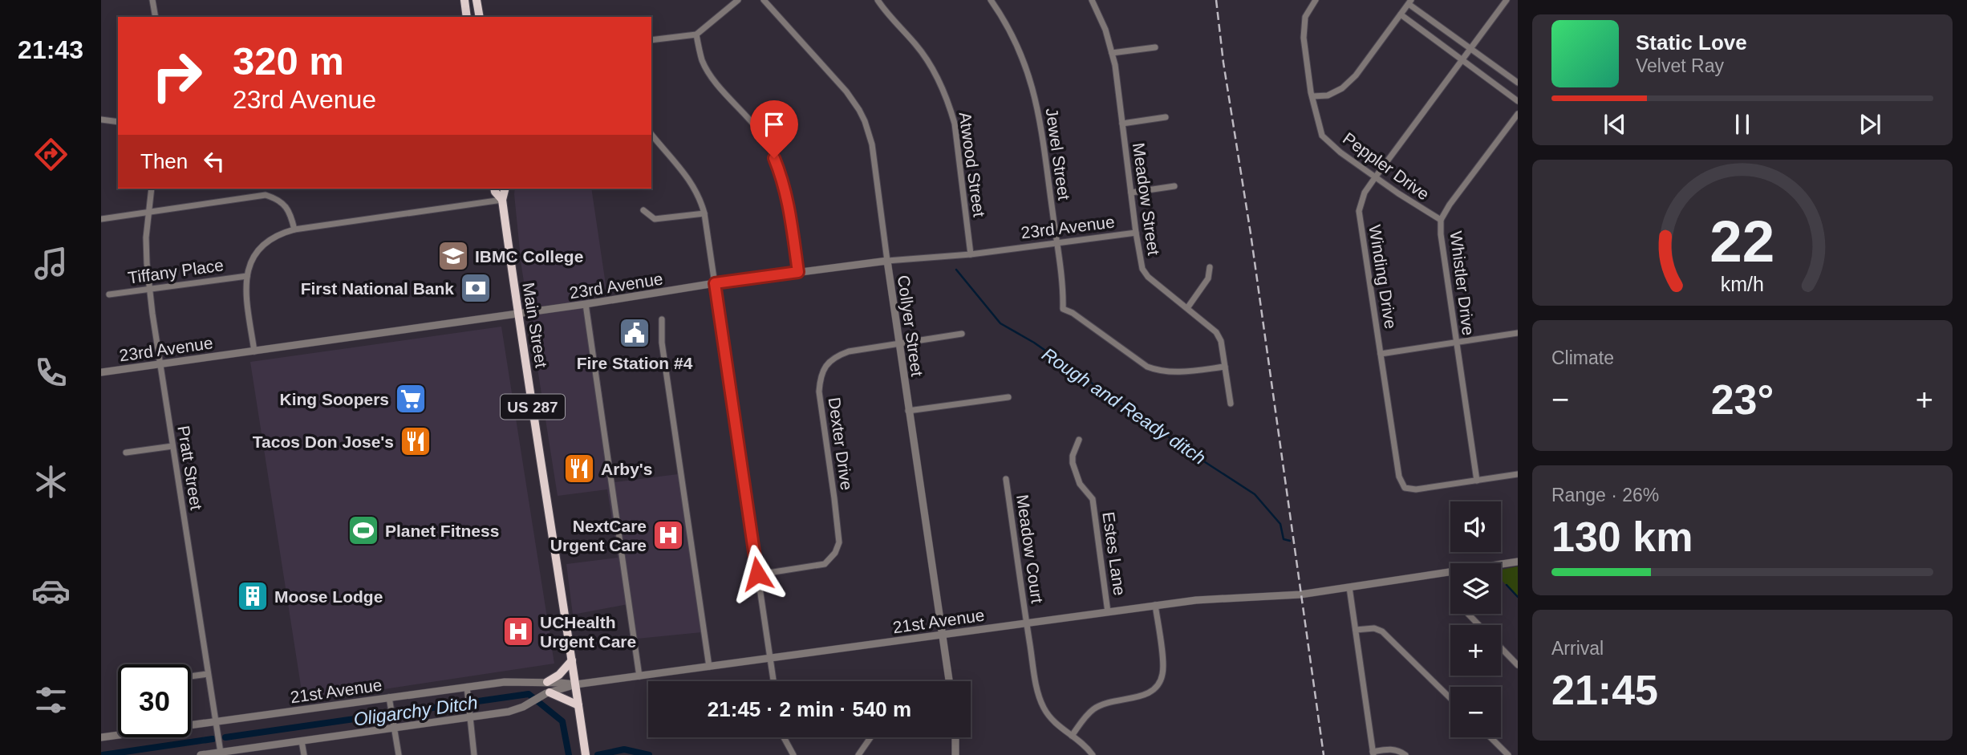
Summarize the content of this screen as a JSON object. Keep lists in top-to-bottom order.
{
  "streets": {
    "highway": ["Main Street", "US 287"],
    "street": [
      "Jewel Street",
      "Atwood Street",
      "Peppler Drive",
      "Meadow Street",
      "23rd Avenue",
      "Tiffany Place",
      "Winding Drive",
      "Whistler Drive",
      "Collyer Street",
      "Dexter Drive",
      "Pratt Street",
      "Meadow Court",
      "Estes Lane",
      "21st Avenue"
    ]
  },
  "crossings": [
    ["Jewel Street", "Meadow Street"],
    ["Jewel Street", "23rd Avenue"],
    ["Atwood Street", "23rd Avenue"],
    ["Peppler Drive", "Winding Drive"],
    ["Peppler Drive", "Whistler Drive"],
    ["Meadow Street", "23rd Avenue"],
    ["23rd Avenue", "Main Street"],
    ["23rd Avenue", "Collyer Street"],
    ["23rd Avenue", "Pratt Street"],
    ["Tiffany Place", "Pratt Street"],
    ["Winding Drive", "Whistler Drive"],
    ["Main Street", "21st Avenue"],
    ["Collyer Street", "Dexter Drive"],
    ["Collyer Street", "21st Avenue"],
    ["Pratt Street", "21st Avenue"],
    ["Meadow Court", "21st Avenue"],
    ["Estes Lane", "21st Avenue"]
  ],
  "water": ["Rough and Ready ditch", "Oligarchy Ditch"],
  "places": {
    "school or university": ["IBMC College"],
    "bank": ["First National Bank"],
    "public building": ["Fire Station #4"],
    "supermarket": ["King Soopers"],
    "restaurant": ["Tacos Don Jose's", "Arby's"],
    "sports": ["Planet Fitness"],
    "hospital": ["NextCare Urgent Care", "UCHealth Urgent Care"],
    "building": ["Moose Lodge"]
  },
  "page": {
    "tabs": "21:43",
    "turn": ["320 m", "23rd Avenue"],
    "song": ["Static Love", "Velvet Ray"],
    "then": "Then",
    "tile": [
      "Climate",
      ["Range · 26%", "130 km"],
      ["Arrival", "21:45"]
    ],
    "heat": ["−", "23°", "+"],
    "map_buttons": ["+", "−"],
    "limit": "30",
    "trip": "21:45 · 2 min · 540 m",
    "gauge": ["22", "km/h"]
  }
}
